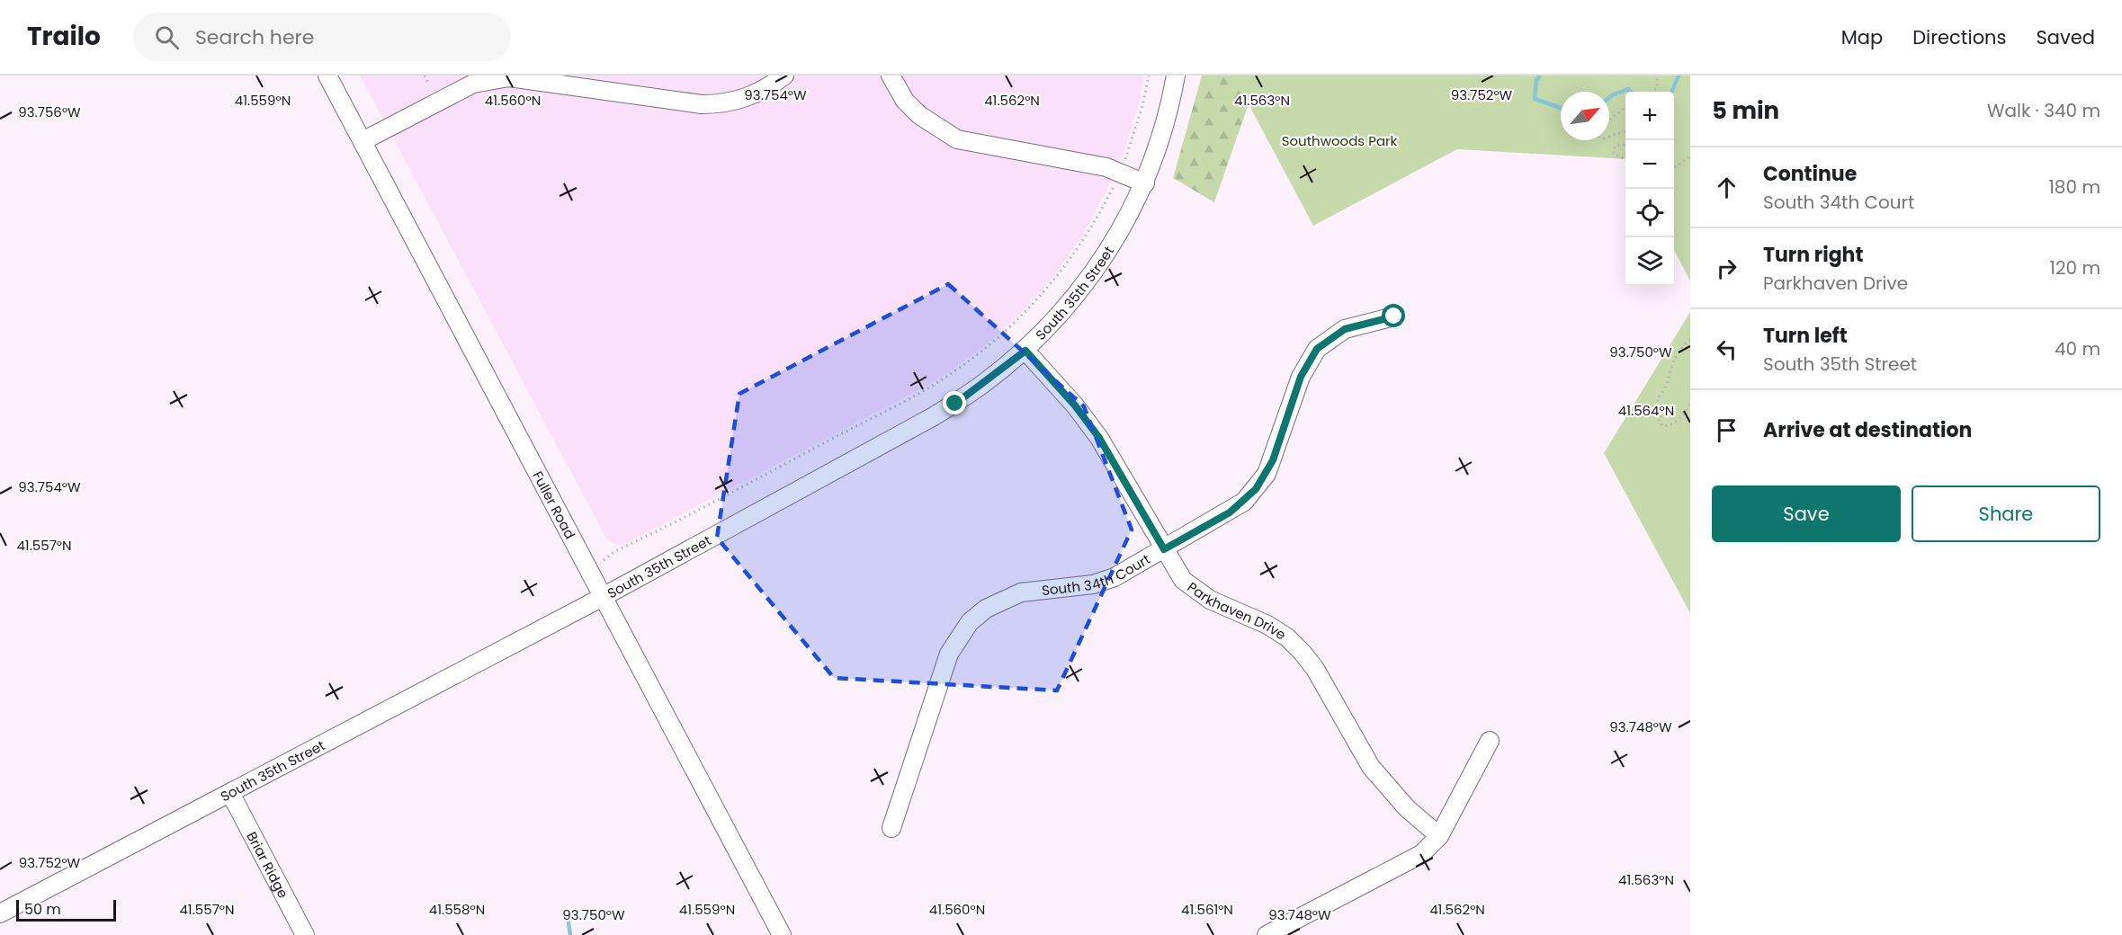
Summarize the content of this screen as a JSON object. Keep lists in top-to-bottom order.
{
  "streets": {
    "street": [
      "South 35th Street",
      "Fuller Road",
      "South 34th Court",
      "Parkhaven Drive",
      "Briar Ridge"
    ]
  },
  "crossings": [
    ["South 35th Street", "Fuller Road"],
    ["South 35th Street", "Parkhaven Drive"],
    ["South 35th Street", "Briar Ridge"],
    ["South 34th Court", "Parkhaven Drive"]
  ],
  "parks": ["Southwoods Park"],
  "scale_bar": "50 m",
  "north": "top right",
  "page": {
    "header": "Trailo",
    "search": "Search here",
    "nav": ["Map", "Directions", "Saved"],
    "heading": ["5 min", "Walk · 340 m"],
    "map_buttons": ["+", "−"],
    "list": [
      ["Continue", "South 34th Court", "180 m"],
      ["Turn right", "Parkhaven Drive", "120 m"],
      ["Turn left", "South 35th Street", "40 m"],
      "Arrive at destination"
    ],
    "buttons": ["Save", "Share"],
    "scale": "50 m"
  },
  "coordinates": [
    "93.754°W",
    "93.752°W",
    "41.559°N",
    "41.560°N",
    "41.562°N",
    "41.563°N",
    "93.756°W",
    "93.750°W",
    "41.564°N",
    "41.557°N",
    "93.748°W",
    "41.558°N",
    "41.561°N"
  ]
}
